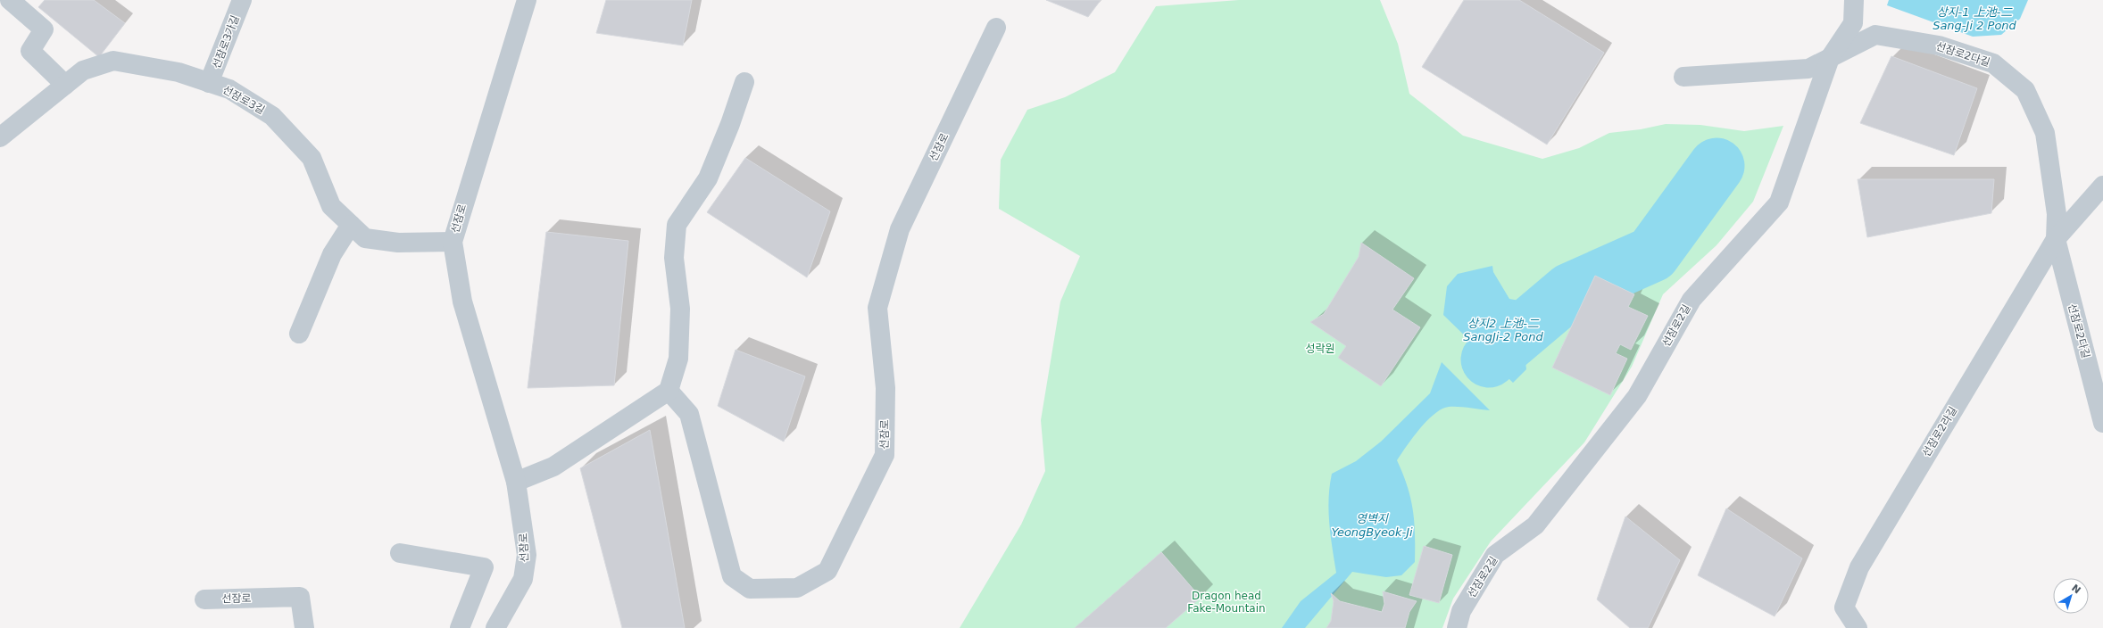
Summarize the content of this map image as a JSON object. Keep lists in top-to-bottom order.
{
  "streets": {
    "street": [
      "선잠로3가길",
      "선잠로2다길",
      "선잠로3길",
      "선잠로",
      "선잠로2길",
      "선잠로2라길"
    ]
  },
  "crossings": [
    ["선잠로3가길", "선잠로3길"],
    ["선잠로2다길", "선잠로2길"],
    ["선잠로2다길", "선잠로2라길"],
    ["선잠로3길", "선잠로"]
  ],
  "water": ["상지-1 上池-二 Sang-Ji 2 Pond", "상지2 上池-二 SangJi-2 Pond", "영벽지 YeongByeok-Ji"],
  "parks": ["성락원", "Dragon head Fake-Mountain"],
  "north": "top right"
}
